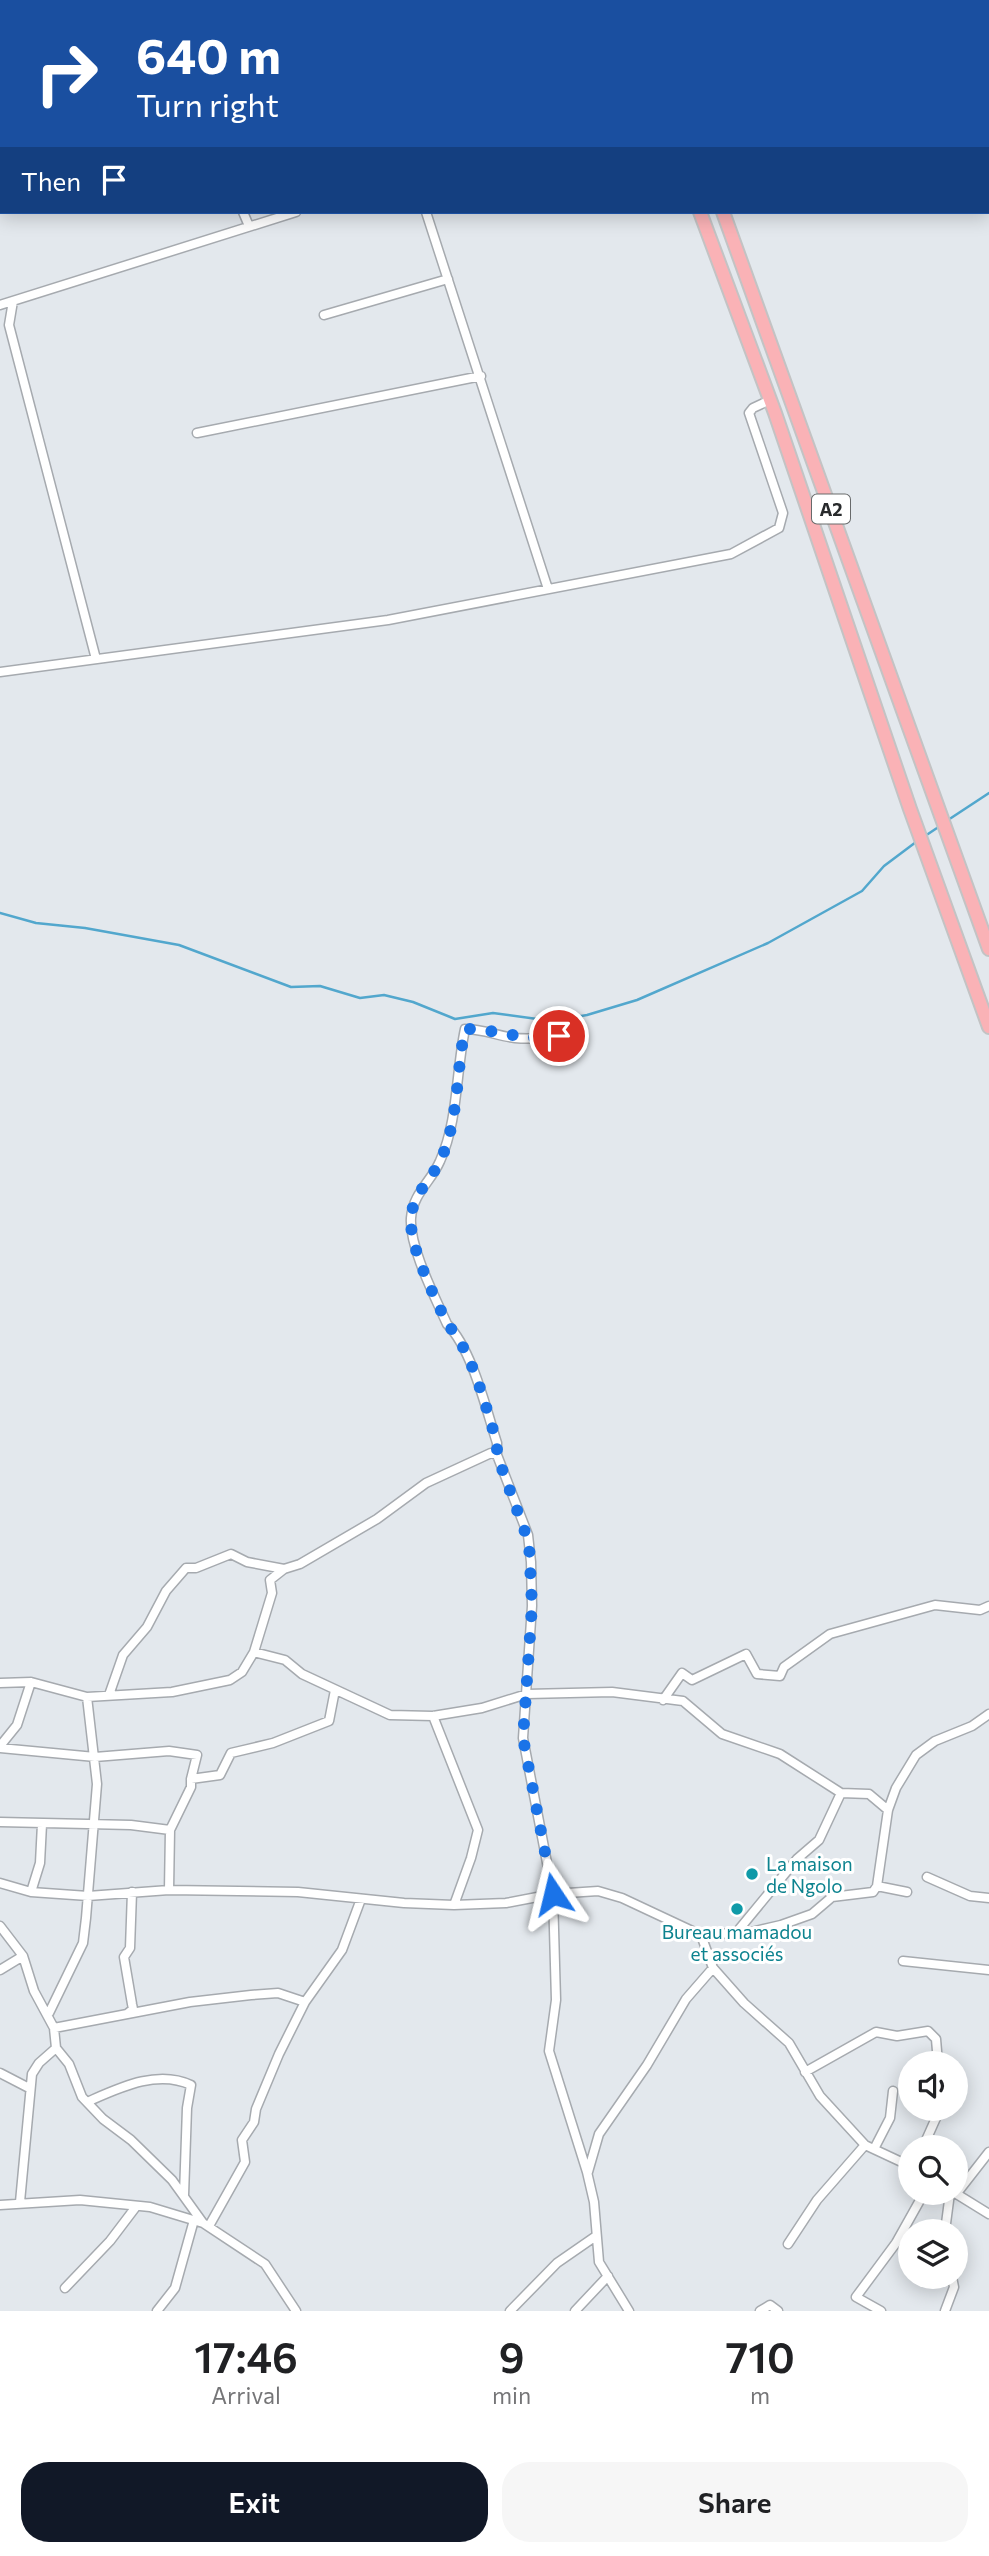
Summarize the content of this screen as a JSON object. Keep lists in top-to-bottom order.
{
  "streets": {
    "highway": ["A2"]
  },
  "places": ["La maison de Ngolo", "Bureau mamadou et associés"],
  "page": {
    "turn": ["640 m", "Turn right"],
    "then": "Then",
    "eta": [
      "17:46",
      "Arrival",
      "9",
      "min",
      "710",
      "m"
    ],
    "buttons": ["Exit", "Share"]
  }
}
